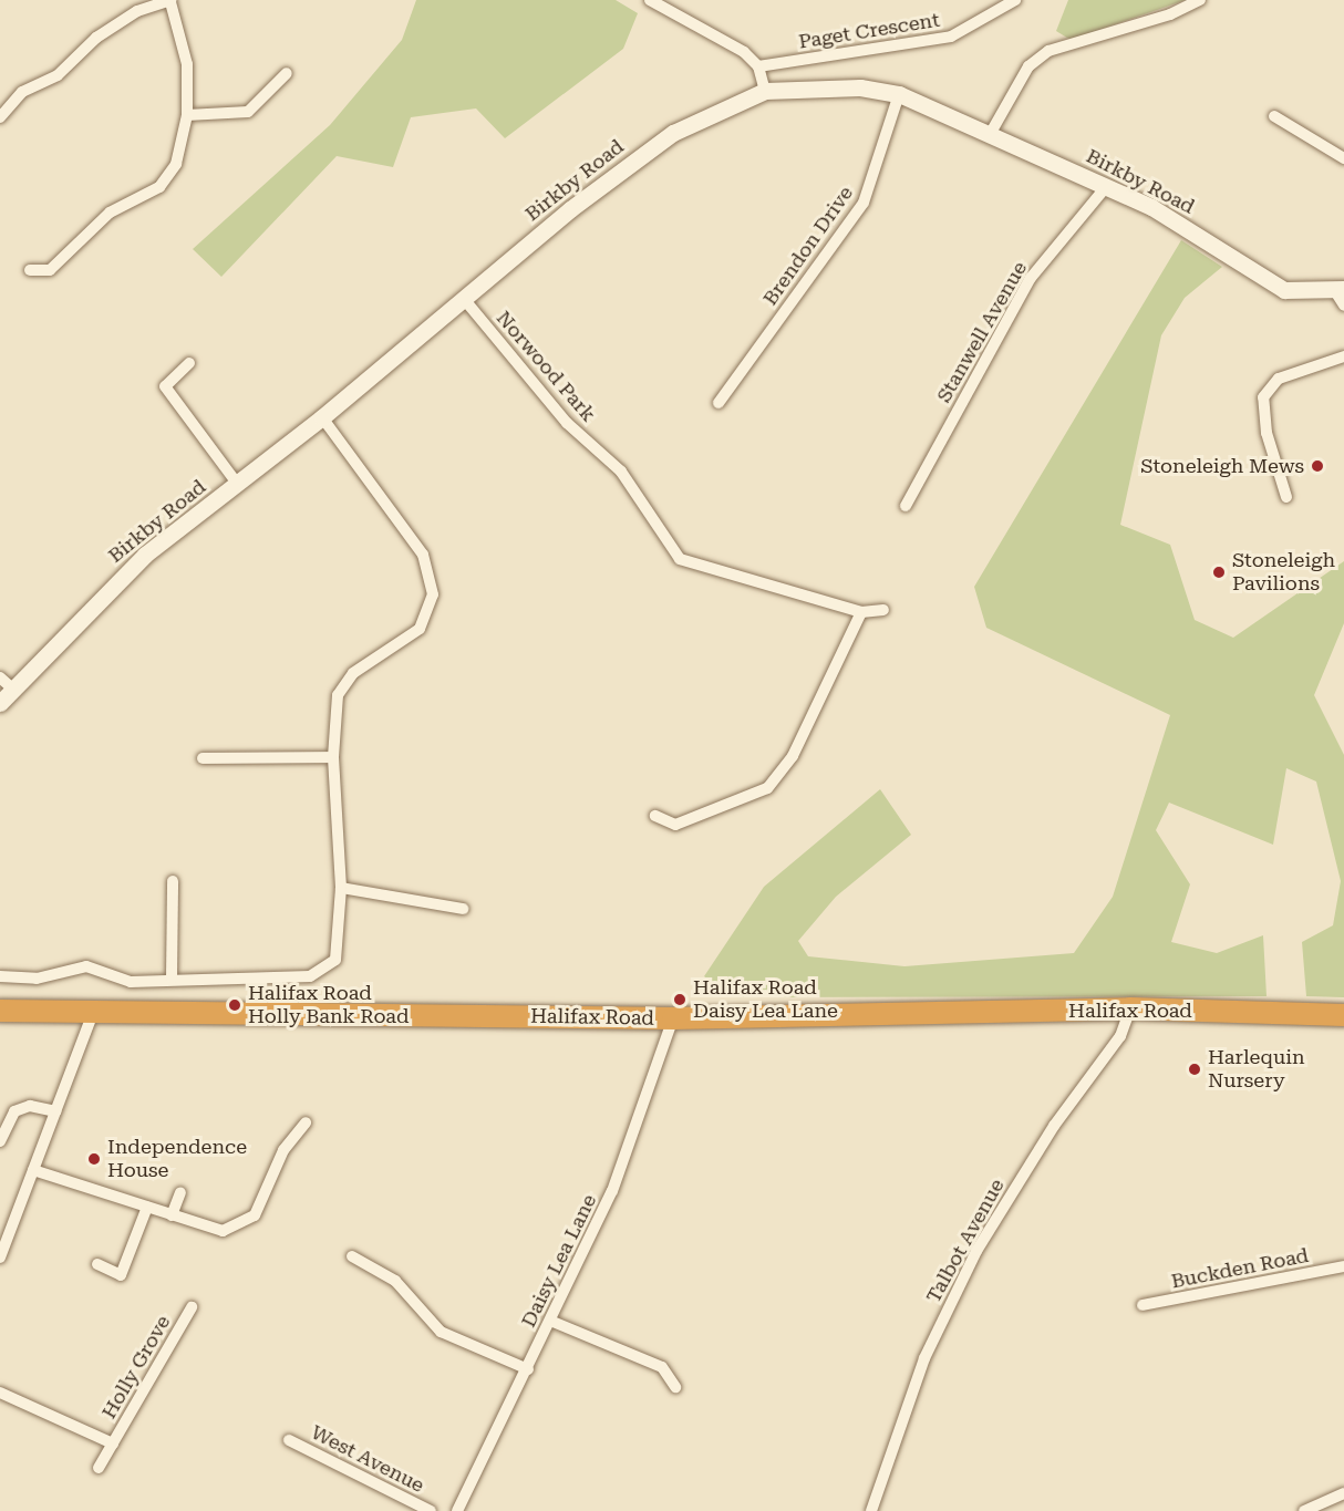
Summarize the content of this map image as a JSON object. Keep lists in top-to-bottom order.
{
  "streets": {
    "highway": ["Halifax Road"],
    "street": [
      "Paget Crescent",
      "Birkby Road",
      "Brendon Drive",
      "Stanwell Avenue",
      "Norwood Park",
      "Talbot Avenue",
      "Daisy Lea Lane",
      "Buckden Road",
      "Holly Grove",
      "West Avenue"
    ]
  },
  "crossings": [
    ["Birkby Road", "Brendon Drive"],
    ["Birkby Road", "Stanwell Avenue"],
    ["Birkby Road", "Norwood Park"],
    ["Halifax Road", "Talbot Avenue"],
    ["Halifax Road", "Daisy Lea Lane"]
  ],
  "places": [
    "Stoneleigh Mews",
    "Stoneleigh Pavilions",
    "Halifax Road Daisy Lea Lane",
    "Halifax Road Holly Bank Road",
    "Harlequin Nursery",
    "Independence House"
  ]
}
